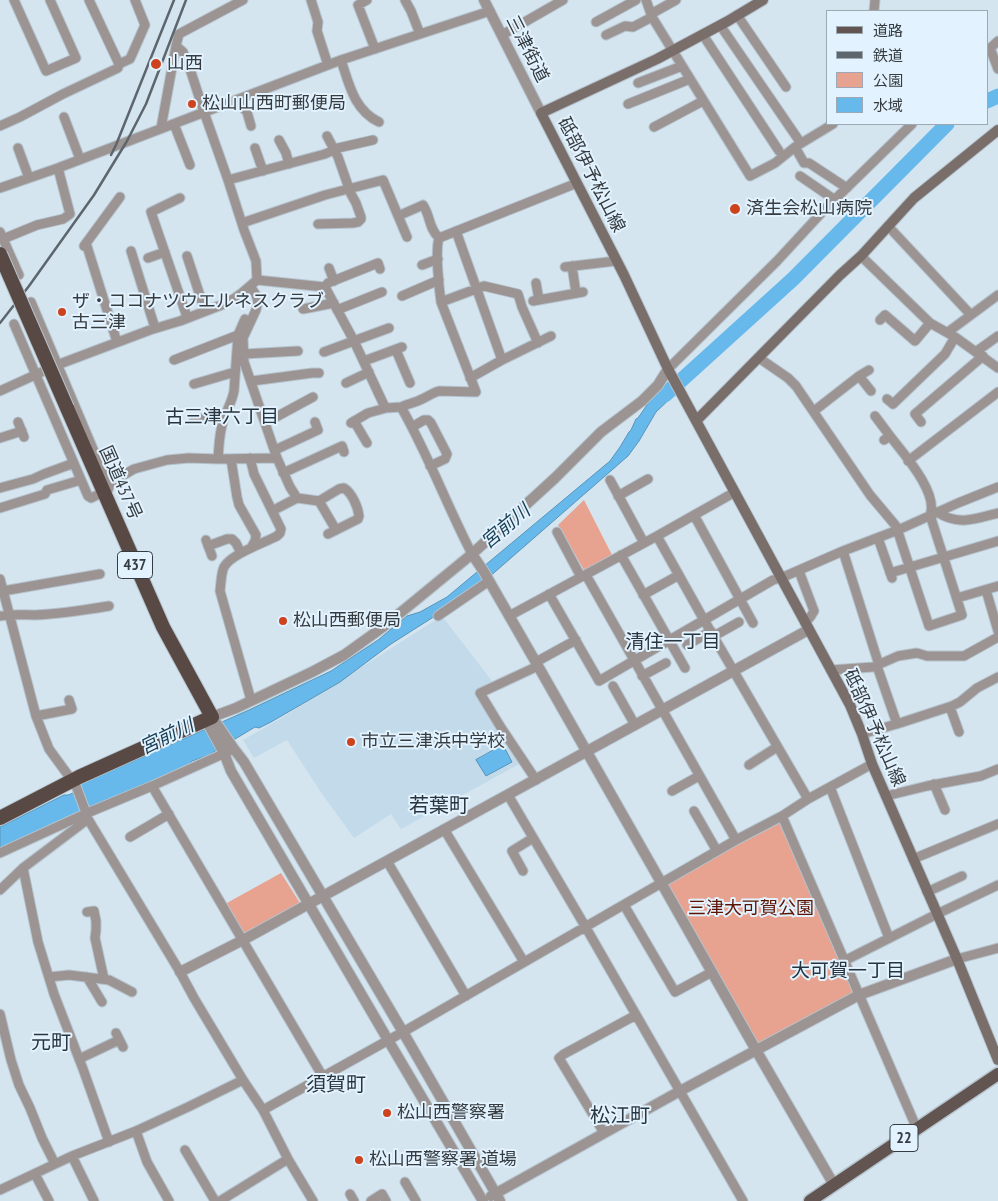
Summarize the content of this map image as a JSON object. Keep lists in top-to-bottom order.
{
  "streets": {
    "highway": ["国道437号", "437"],
    "main road": ["砥部伊予松山線", "22"],
    "street": ["三津街道"]
  },
  "crossings": [
    ["三津街道", "砥部伊予松山線"]
  ],
  "districts": [
    "古三津六丁目",
    "清住一丁目",
    "若葉町",
    "大可賀一丁目",
    "元町",
    "須賀町",
    "松江町"
  ],
  "water": ["宮前川"],
  "parks": ["三津大可賀公園"],
  "places": [
    "山西",
    "松山山西町郵便局",
    "済生会松山病院",
    "ザ・ココナツウエルネスクラブ 古三津",
    "松山西郵便局",
    "市立三津浜中学校",
    "松山西警察署",
    "松山西警察署 道場"
  ],
  "legend": [
    "道路",
    "鉄道",
    "公園",
    "水域"
  ]
}
